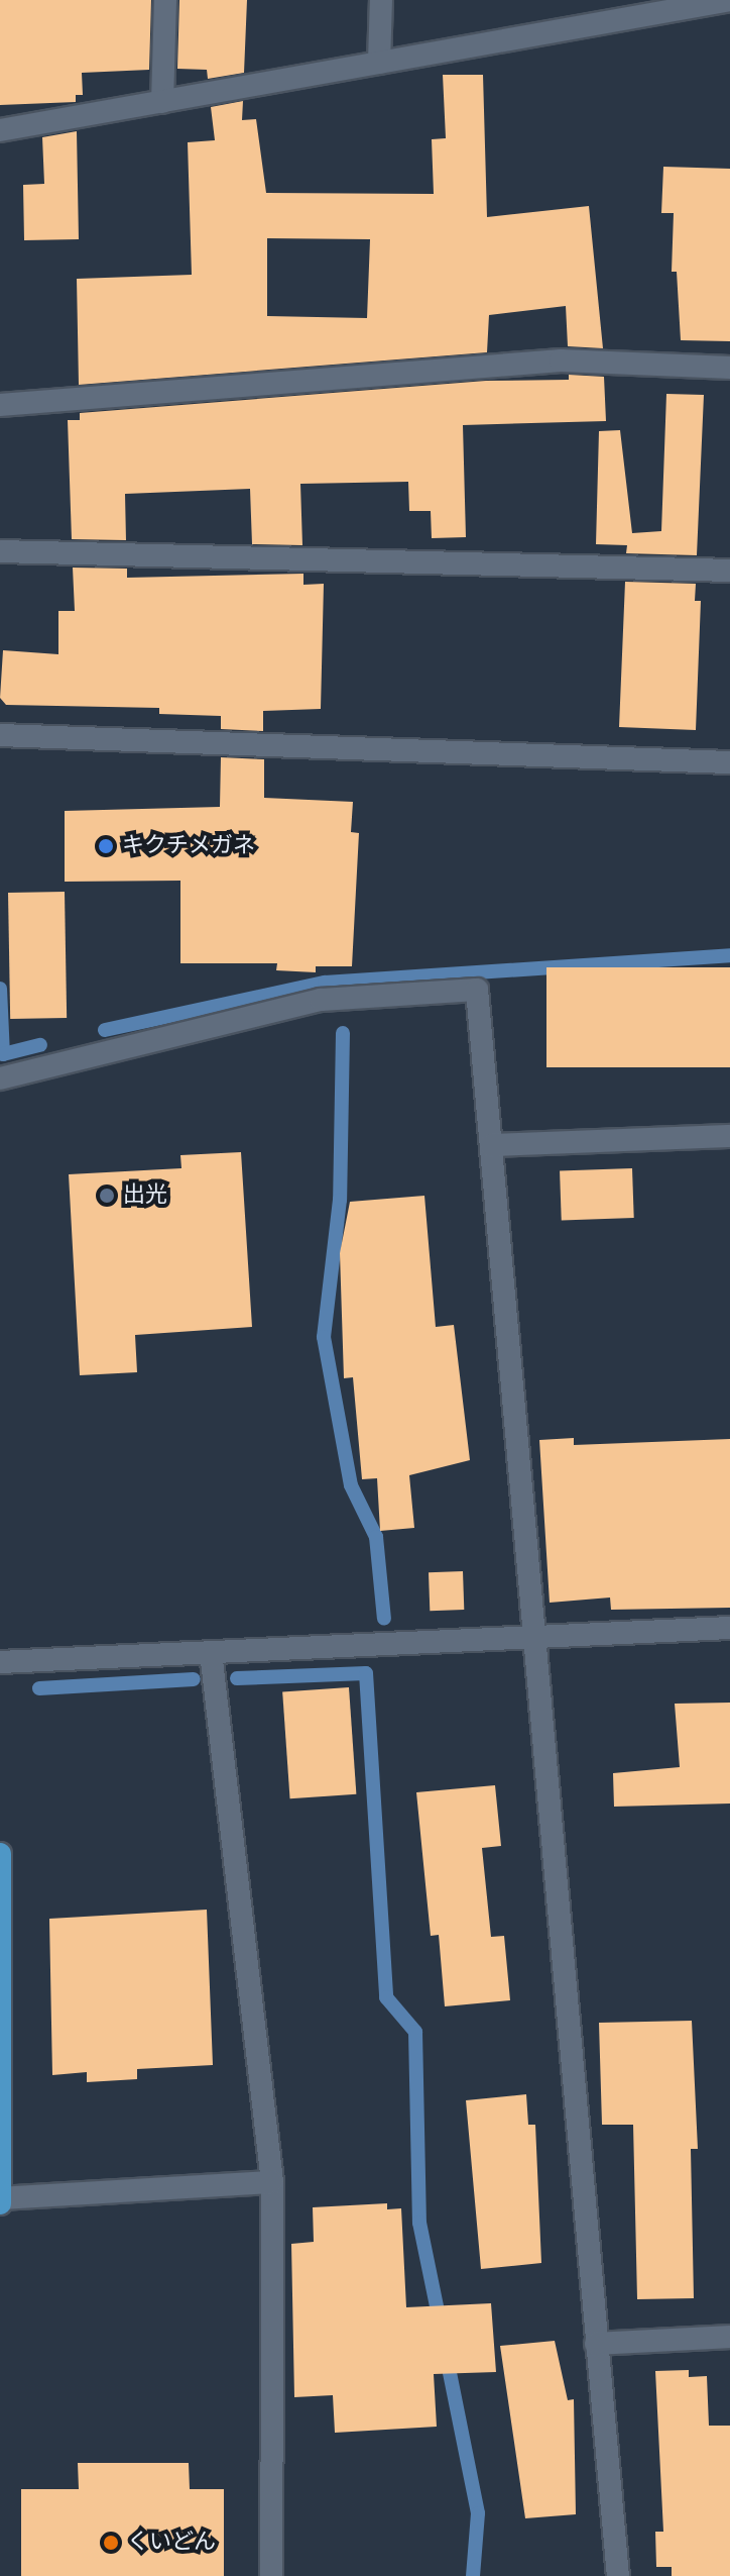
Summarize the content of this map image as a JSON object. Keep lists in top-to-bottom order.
{
  "places": ["キクチメガネ", "出光", "くいどん"]
}
